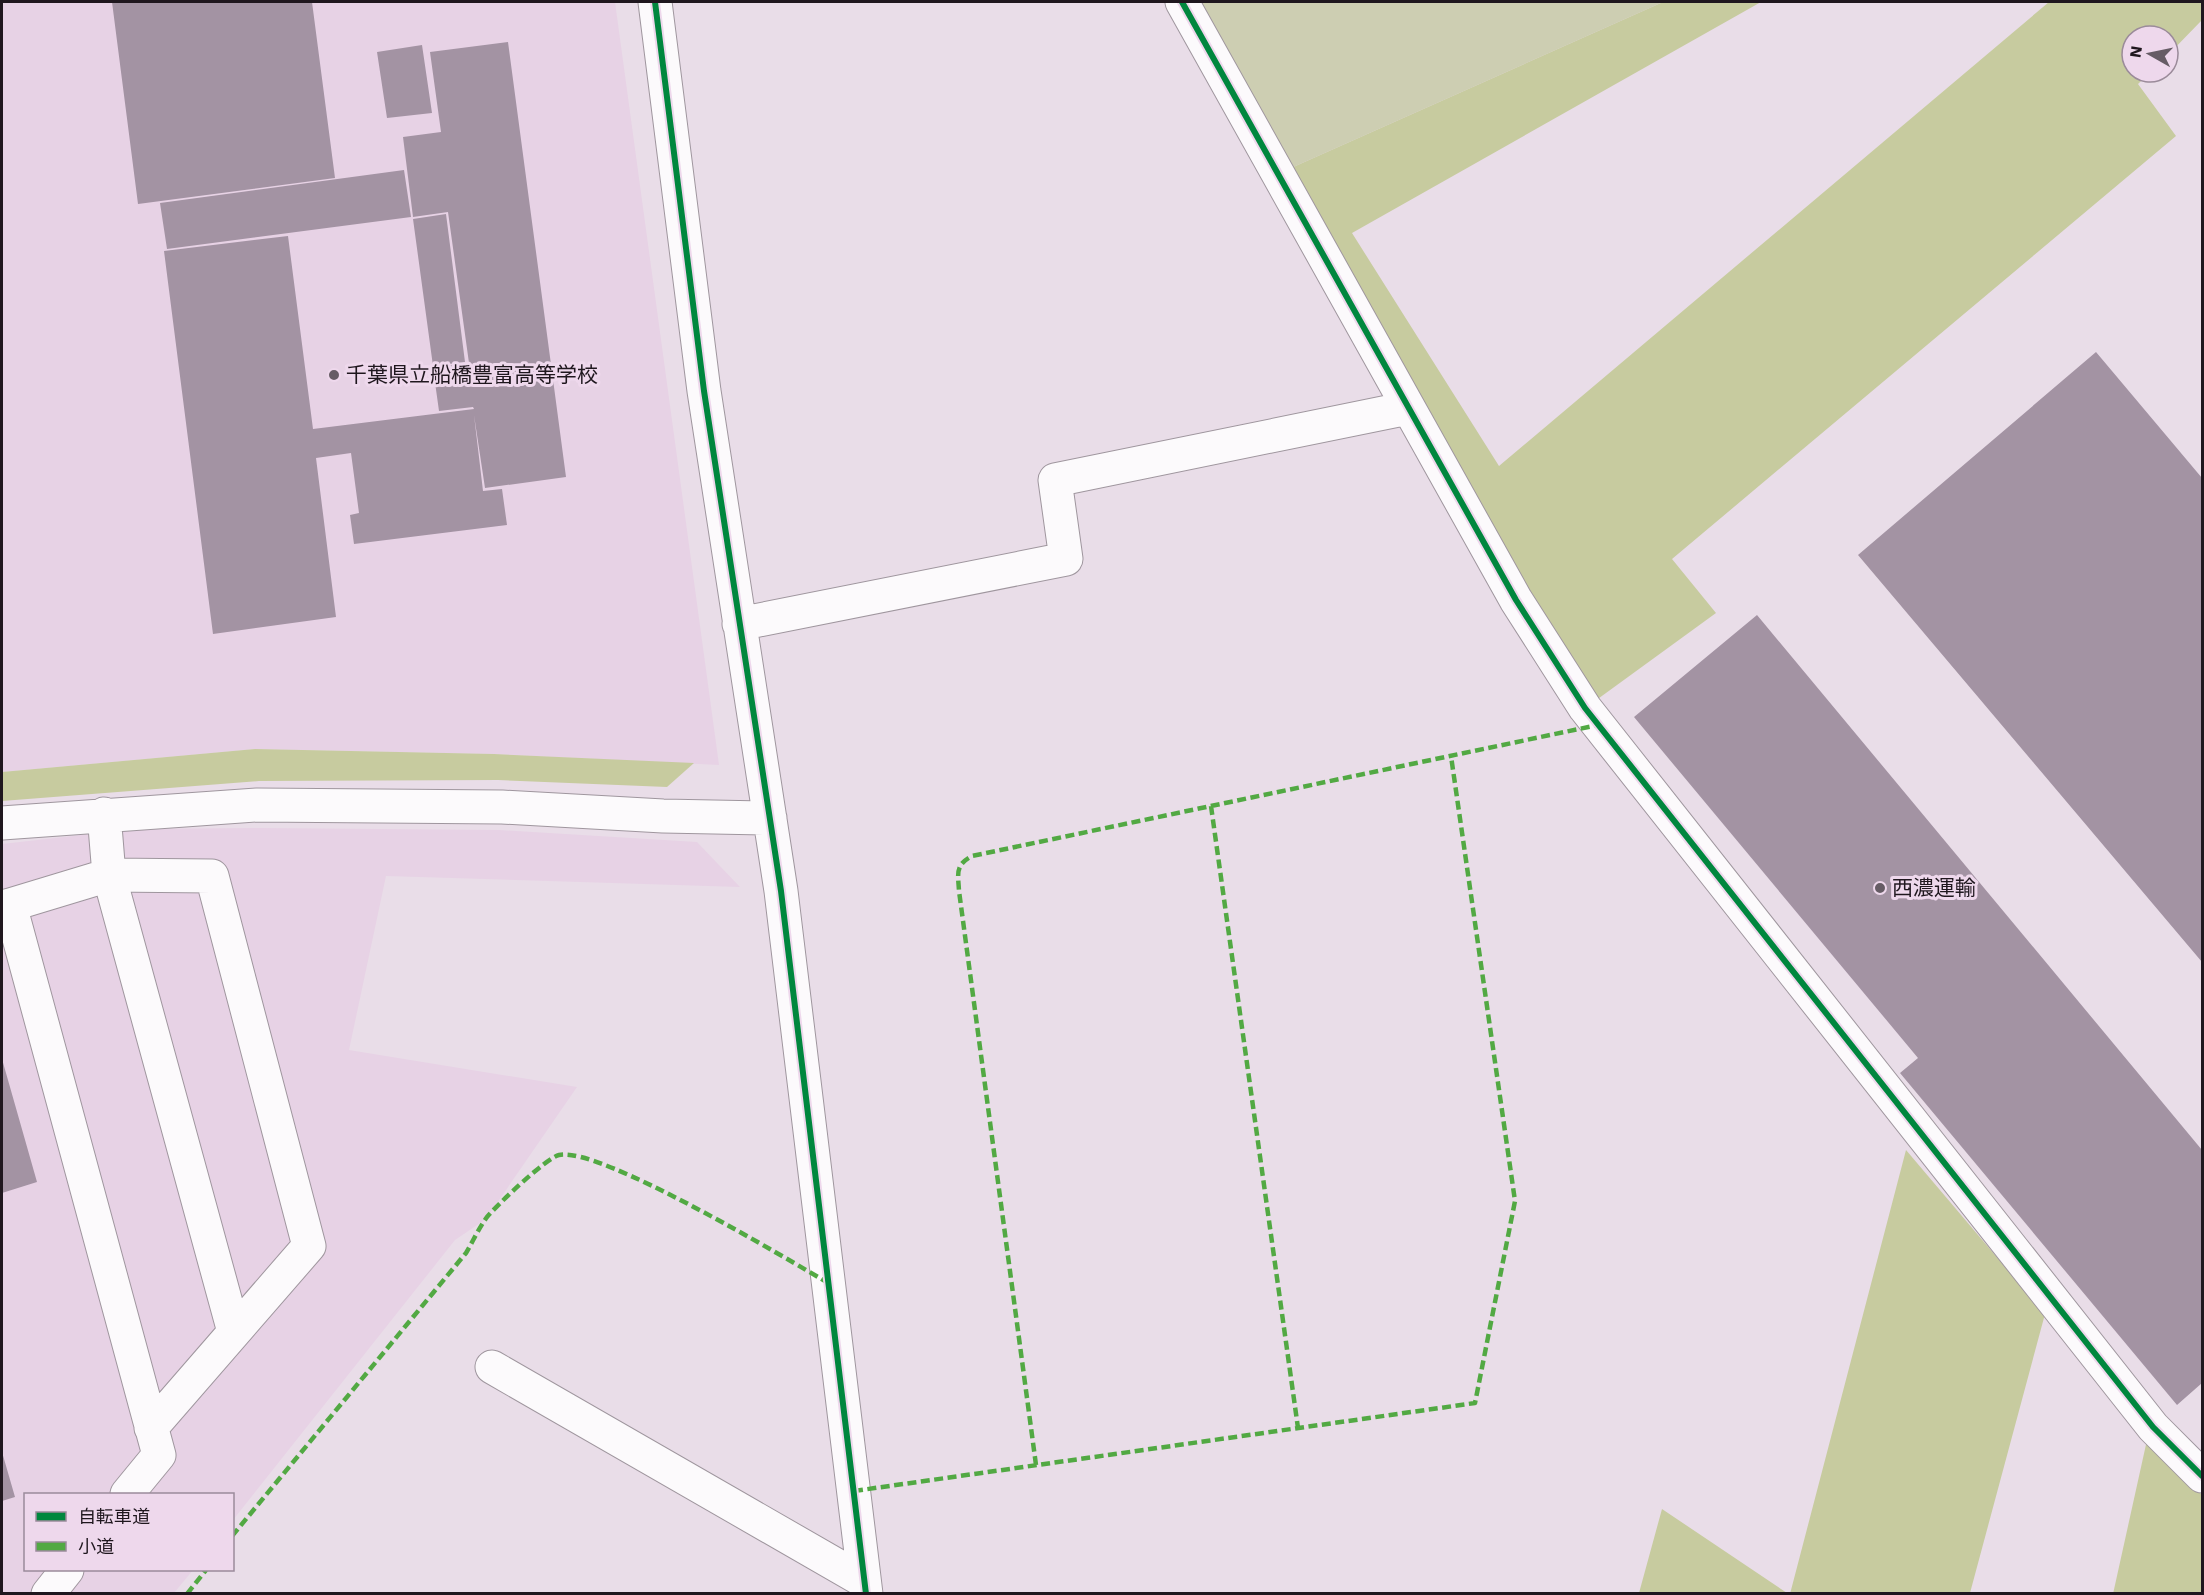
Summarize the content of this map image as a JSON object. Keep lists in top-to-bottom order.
{
  "places": ["千葉県立船橋豊富高等学校", "西濃運輸"],
  "legend": ["自転車道", "小道"],
  "north": "left"
}
